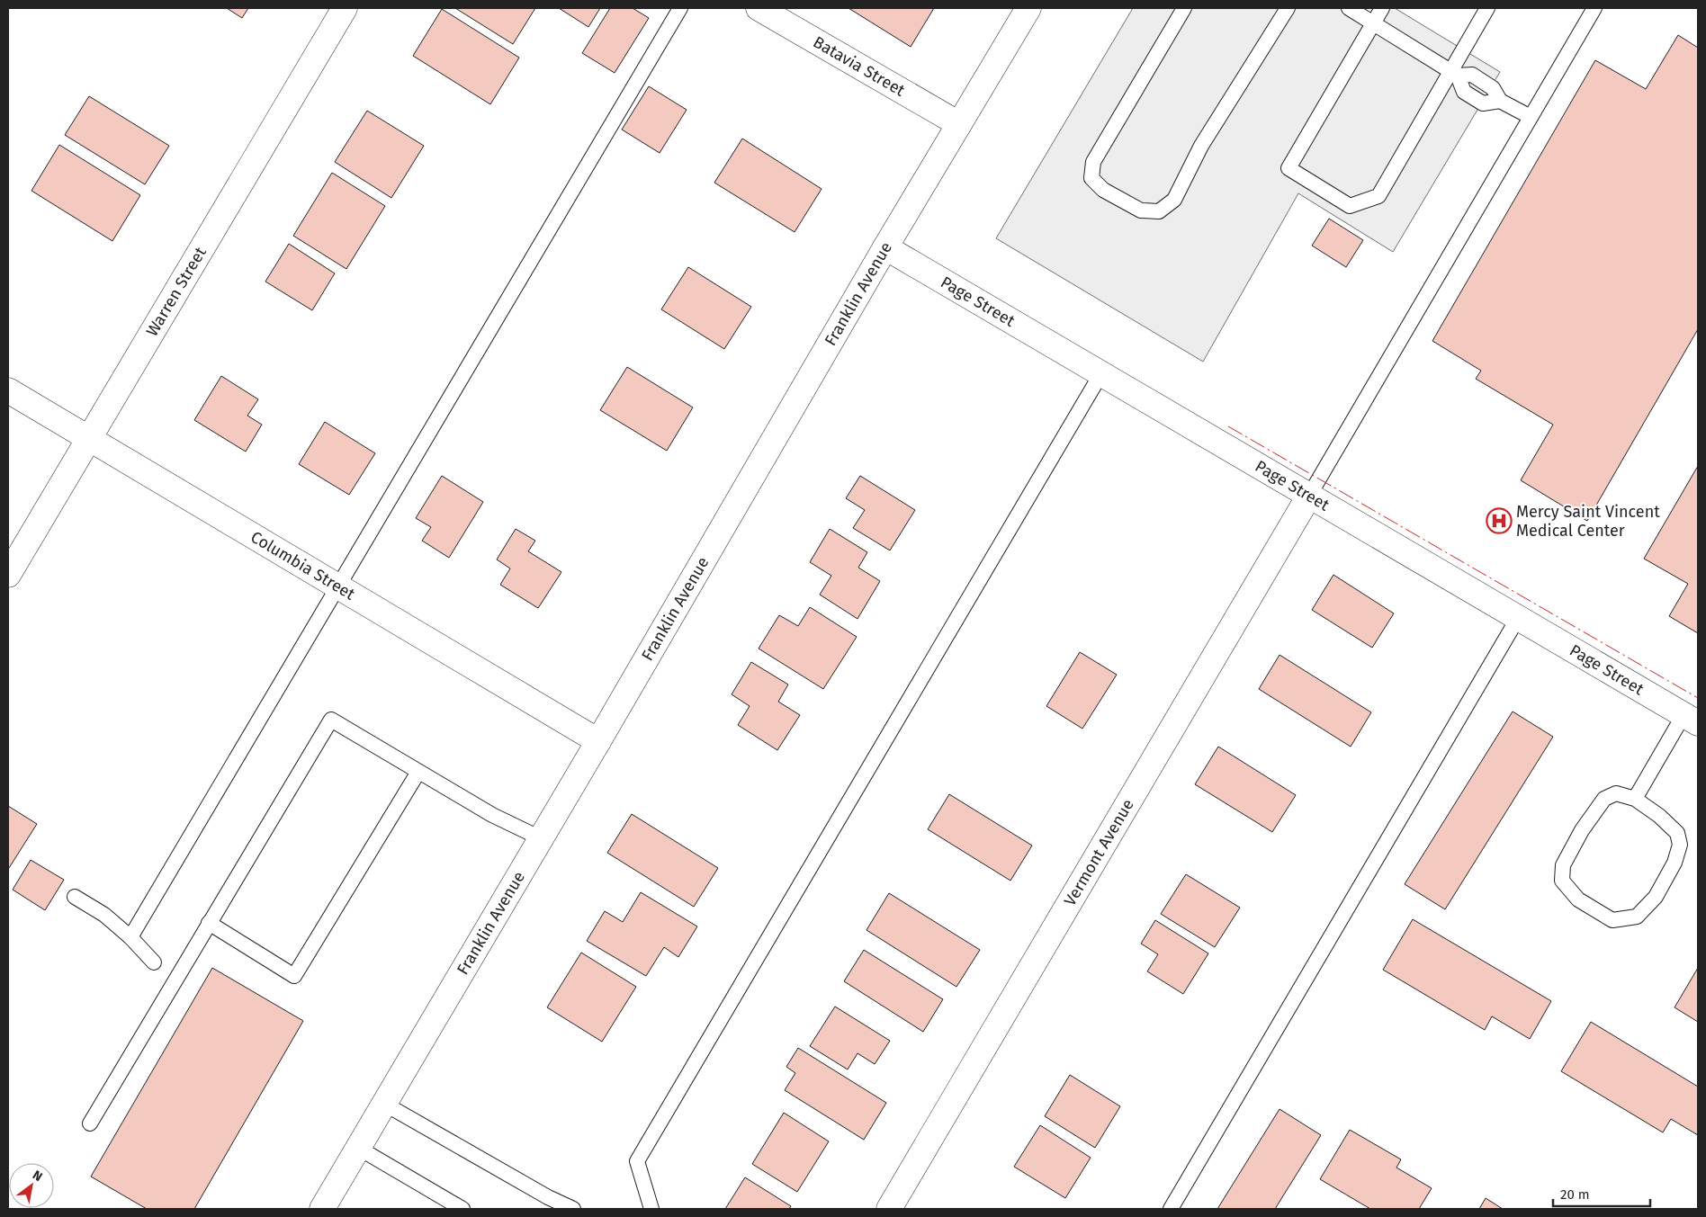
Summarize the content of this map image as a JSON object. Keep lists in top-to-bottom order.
{
  "streets": {
    "street": [
      "Batavia Street",
      "Warren Street",
      "Franklin Avenue",
      "Page Street",
      "Columbia Street",
      "Vermont Avenue"
    ]
  },
  "crossings": [
    ["Batavia Street", "Franklin Avenue"],
    ["Warren Street", "Columbia Street"],
    ["Franklin Avenue", "Page Street"],
    ["Franklin Avenue", "Columbia Street"],
    ["Page Street", "Vermont Avenue"]
  ],
  "places": {
    "hospital": ["Mercy Saint Vincent Medical Center"]
  },
  "scale_bar": "20 m",
  "north": "top right"
}
